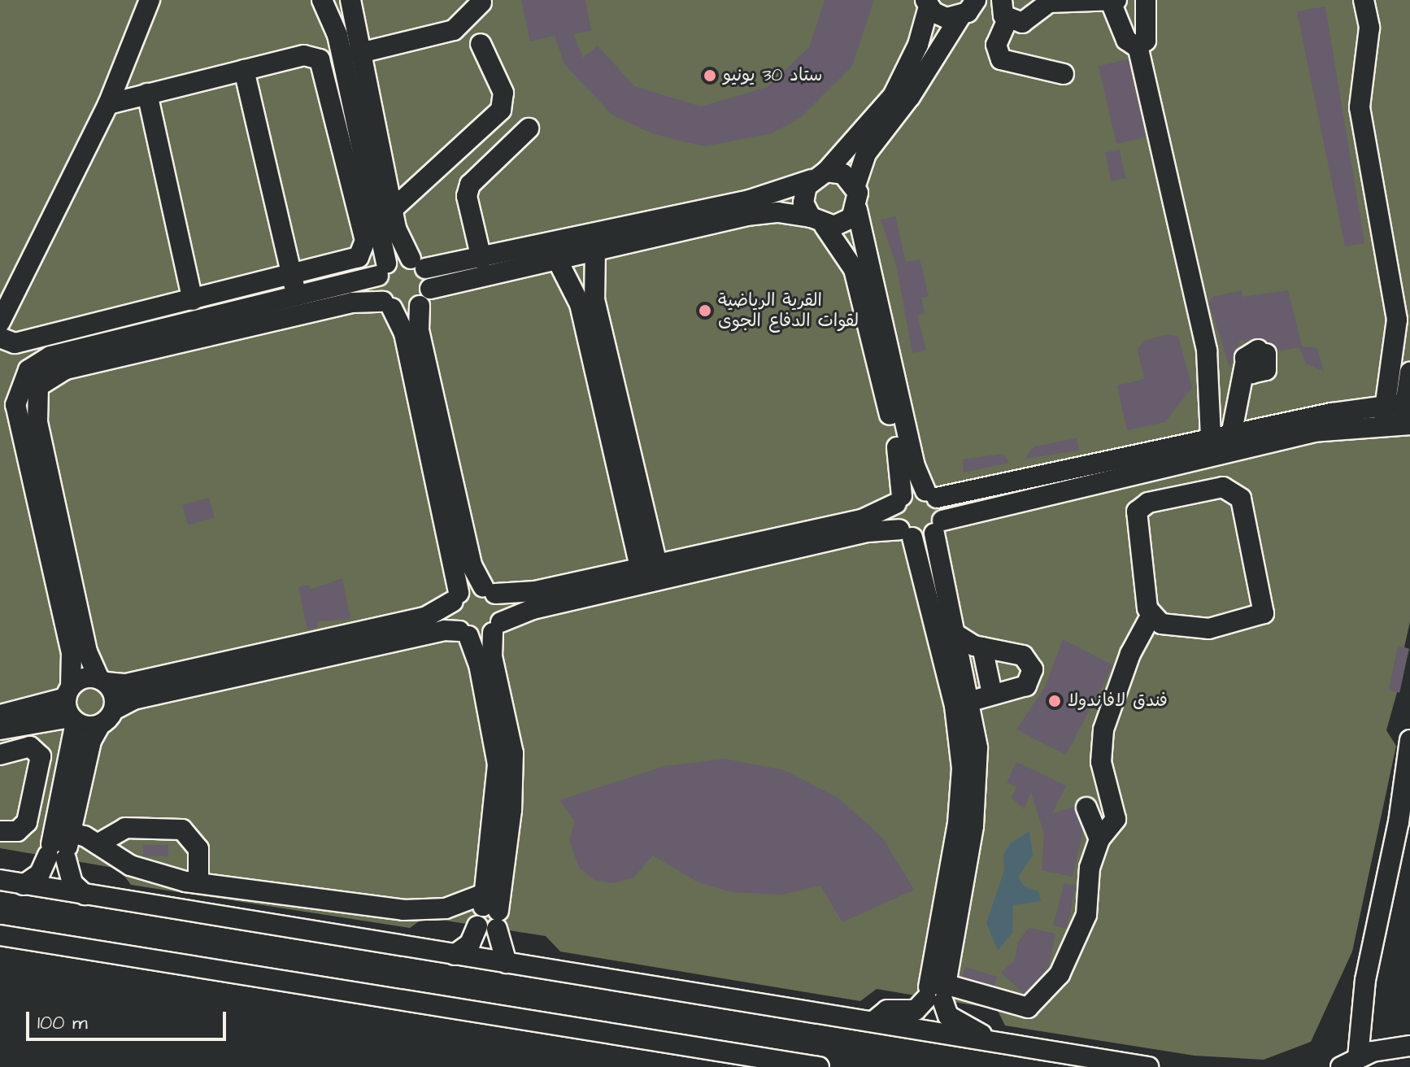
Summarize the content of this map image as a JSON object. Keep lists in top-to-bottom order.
{
  "places": ["ستاد 30 يونيو", "القرية الرياضية لقوات الدفاع الجوى", "فندق لافاندولا"],
  "scale_bar": "100 m"
}
